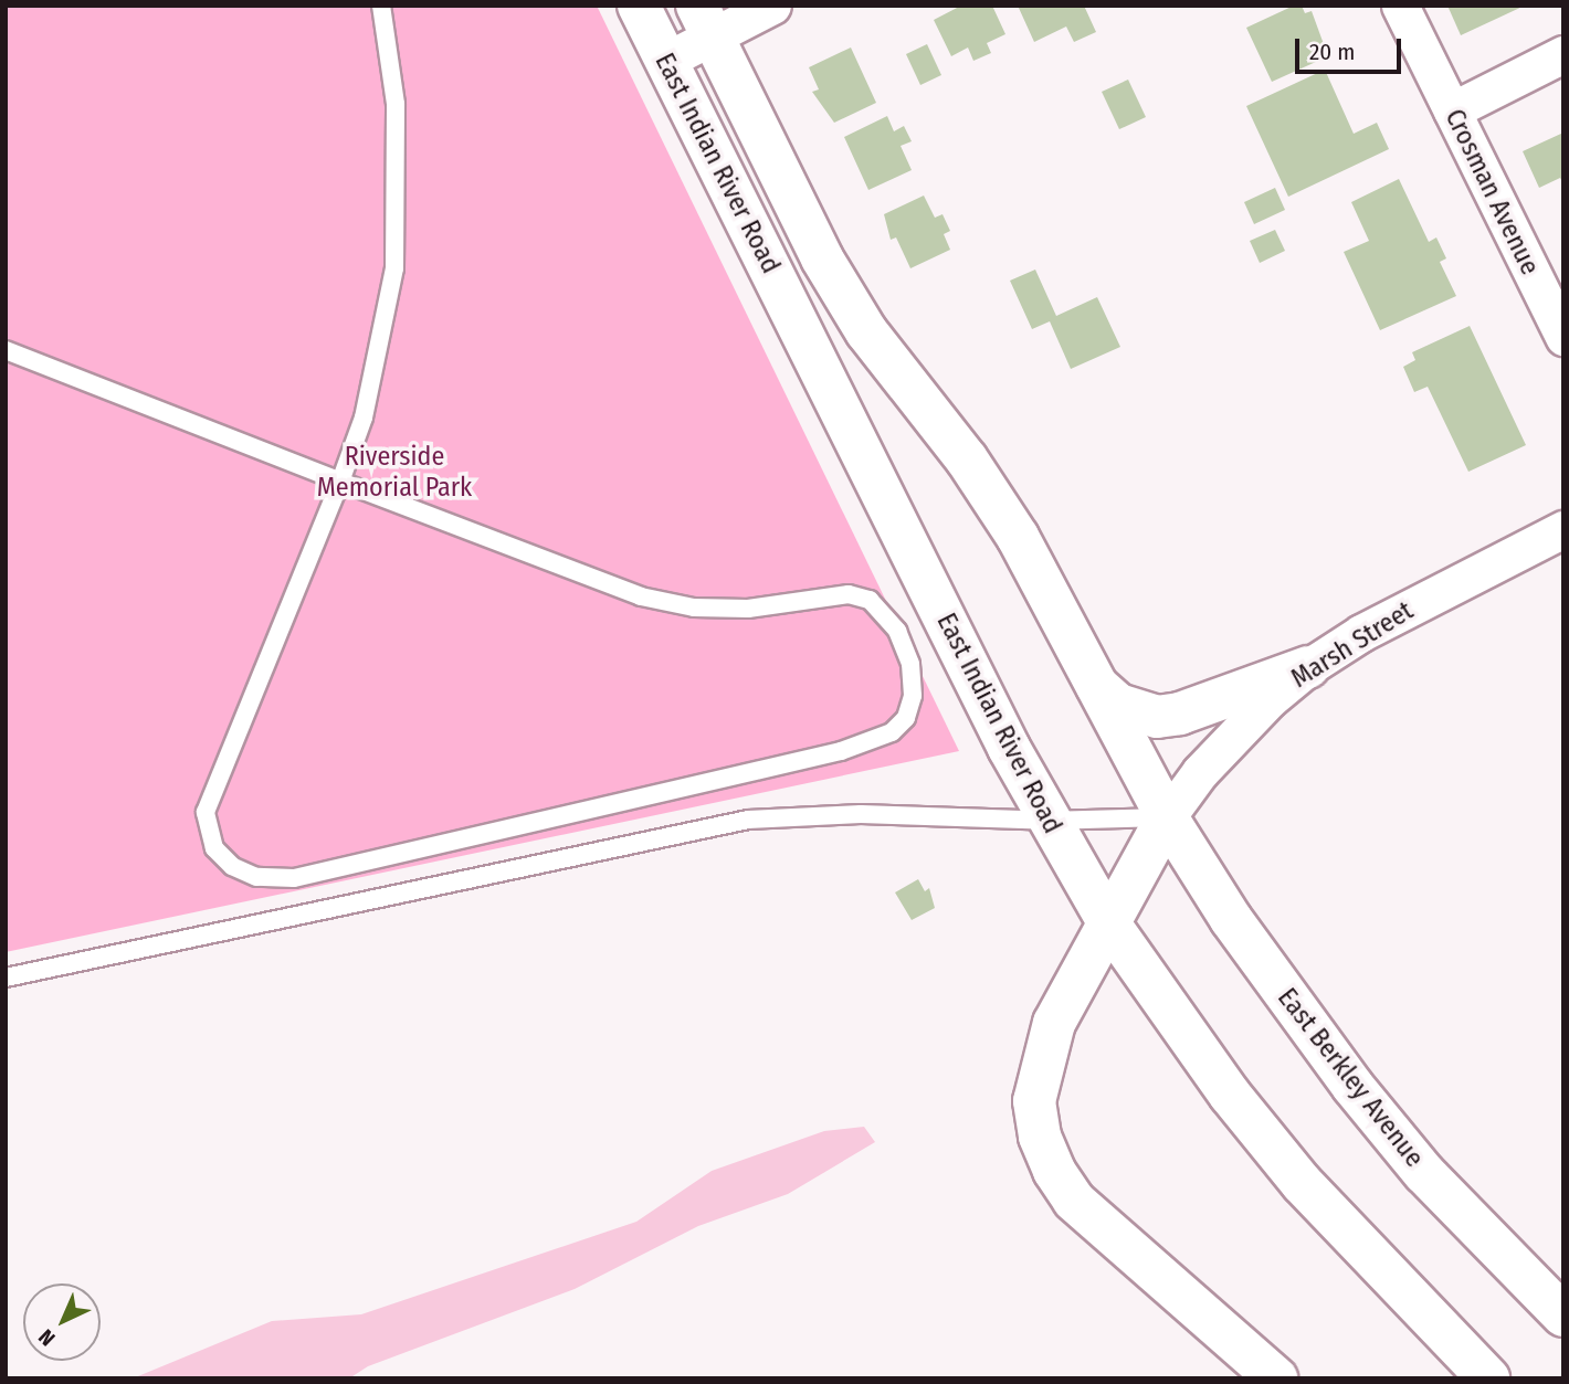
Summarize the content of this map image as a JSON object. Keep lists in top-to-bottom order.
{
  "streets": {
    "main road": ["East Indian River Road", "Marsh Street", "East Berkley Avenue"],
    "street": ["Crosman Avenue"]
  },
  "crossings": [
    ["East Indian River Road", "Marsh Street"],
    ["East Indian River Road", "East Berkley Avenue"],
    ["Marsh Street", "East Berkley Avenue"]
  ],
  "parks": ["Riverside Memorial Park"],
  "scale_bar": "20 m",
  "north": "bottom left"
}
